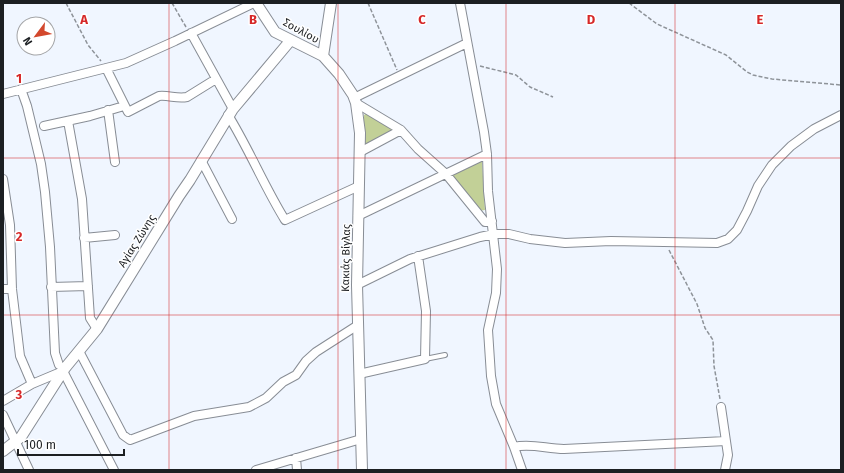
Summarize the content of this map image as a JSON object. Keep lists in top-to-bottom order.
{
  "streets": {
    "street": ["Σουλίου", "Αγίας Ζώνης", "Κακιάς Βίγλας"]
  },
  "crossings": [
    ["Σουλίου", "Αγίας Ζώνης"],
    ["Σουλίου", "Κακιάς Βίγλας"]
  ],
  "scale_bar": "100 m",
  "north": "bottom left",
  "grid": {
    "columns": [
      "A",
      "B",
      "C",
      "D",
      "E"
    ],
    "rows": ["1", "2", "3"]
  }
}
